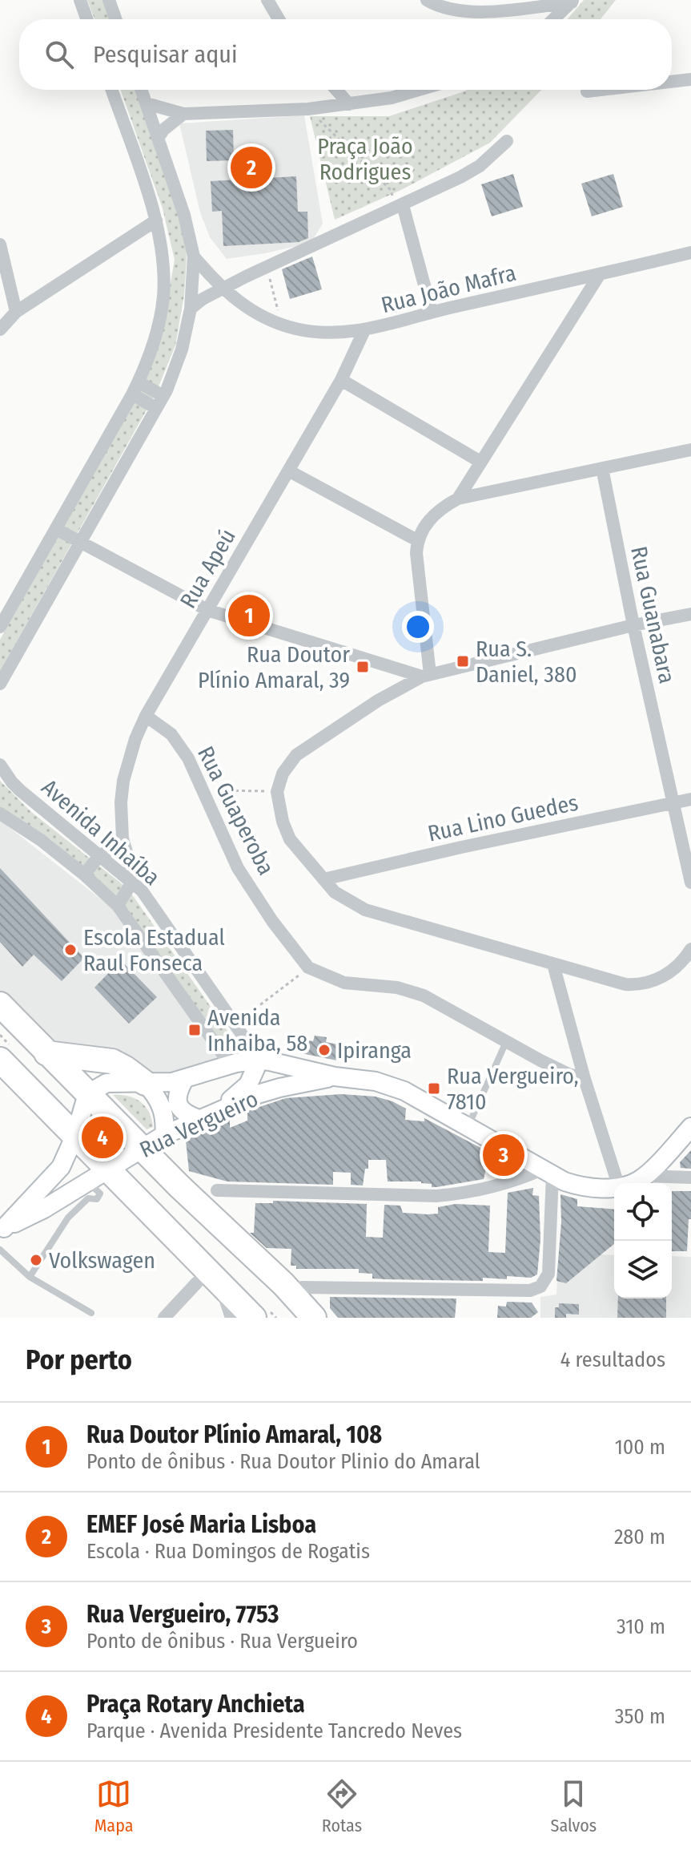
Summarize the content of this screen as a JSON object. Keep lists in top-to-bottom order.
{
  "streets": {
    "main road": ["Rua Vergueiro"],
    "street": [
      "Rua João Mafra",
      "Rua Apeú",
      "Rua Guanabara",
      "Rua Guaperoba",
      "Rua Lino Guedes",
      "Avenida Inhaíba"
    ]
  },
  "crossings": [
    ["Rua João Mafra", "Rua Apeú"],
    ["Rua Apeú", "Rua Guaperoba"],
    ["Rua Apeú", "Avenida Inhaíba"],
    ["Rua Guanabara", "Rua Lino Guedes"],
    ["Avenida Inhaíba", "Rua Vergueiro"]
  ],
  "parks": ["Praça João Rodrigues"],
  "places": {
    "transit": [
      "Rua S. Daniel, 380",
      "Rua Doutor Plínio Amaral, 39",
      "Avenida Inhaiba, 58",
      "Rua Vergueiro, 7810"
    ],
    "other": ["Escola Estadual Raul Fonseca", "Ipiranga", "Volkswagen"]
  },
  "page": {
    "search": "Pesquisar aqui",
    "pins": [
      "2",
      "1",
      "4",
      "3"
    ],
    "heading": ["Por perto", "4 resultados"],
    "list": [
      {
        "mark": "1",
        "name": "Rua Doutor Plínio Amaral, 108",
        "note": "Ponto de ônibus · Rua Doutor Plinio do Amaral",
        "value": "100 m"
      },
      {
        "mark": "2",
        "name": "EMEF José Maria Lisboa",
        "note": "Escola · Rua Domingos de Rogatis",
        "value": "280 m"
      },
      {
        "mark": "3",
        "name": "Rua Vergueiro, 7753",
        "note": "Ponto de ônibus · Rua Vergueiro",
        "value": "310 m"
      },
      {
        "mark": "4",
        "name": "Praça Rotary Anchieta",
        "note": "Parque · Avenida Presidente Tancredo Neves",
        "value": "350 m"
      }
    ],
    "nav": ["Mapa", "Rotas", "Salvos"]
  }
}
